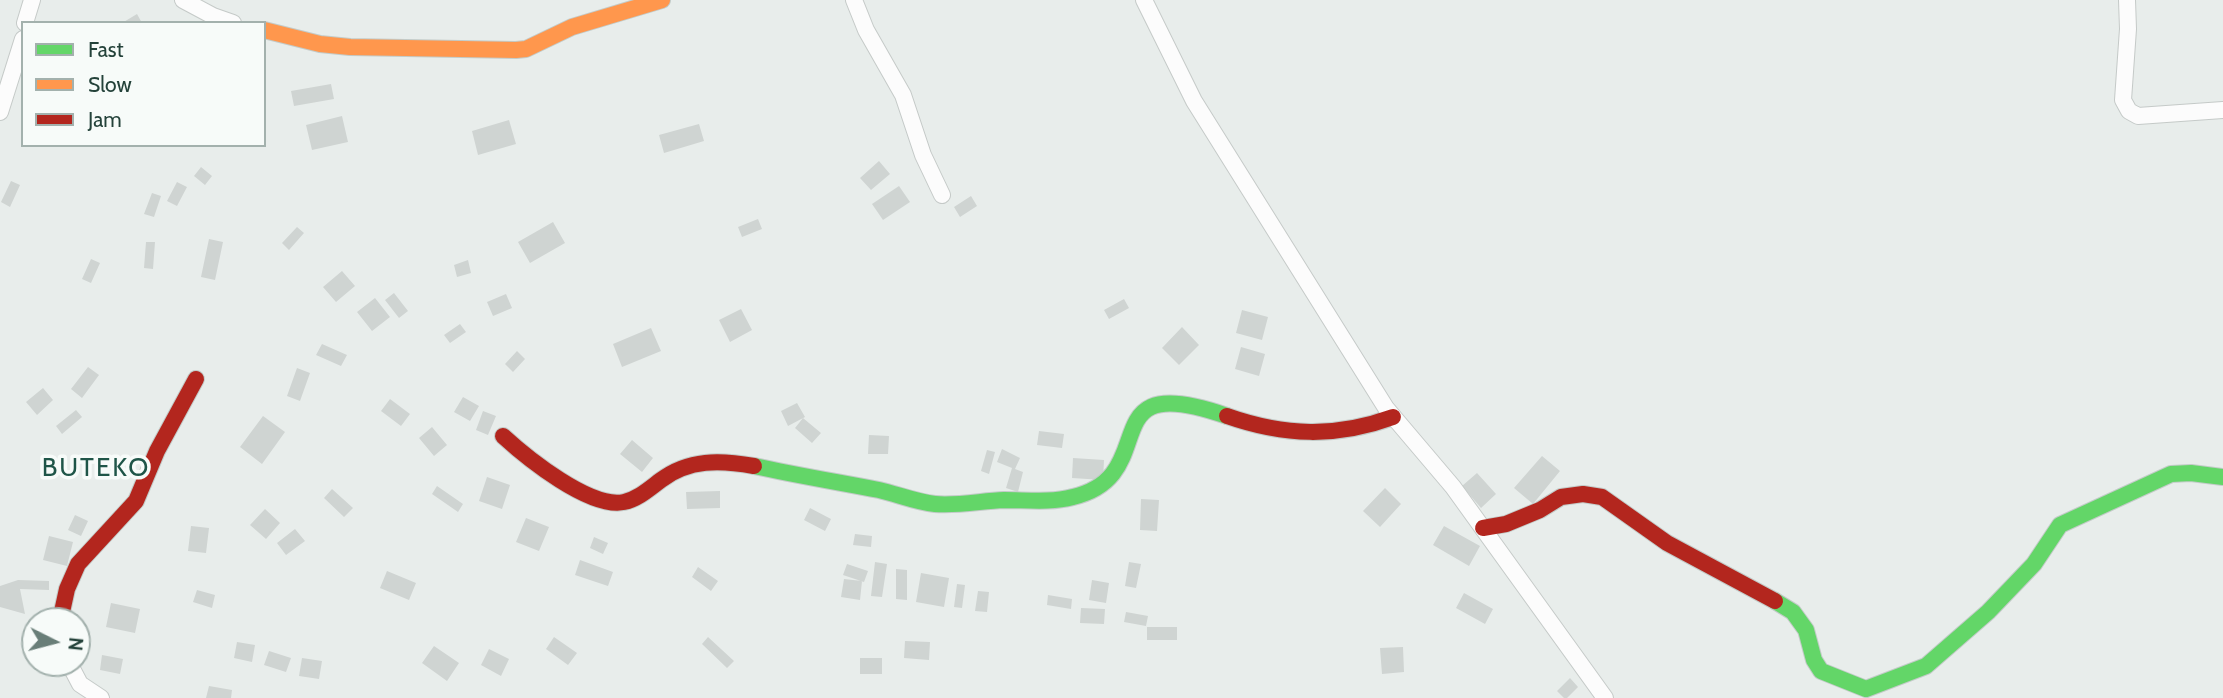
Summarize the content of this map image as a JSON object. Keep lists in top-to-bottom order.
{
  "districts": ["BUTEKO"],
  "legend": ["Fast", "Slow", "Jam"],
  "north": "right"
}
